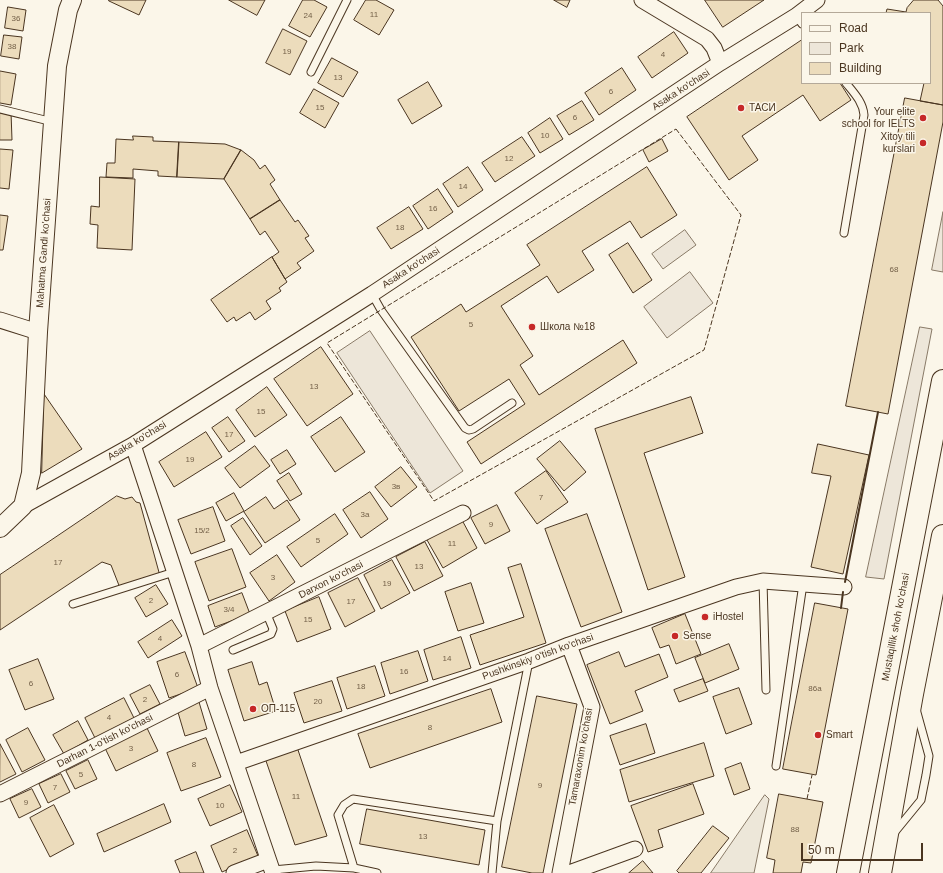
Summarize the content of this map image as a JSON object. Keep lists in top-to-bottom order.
{
  "streets": {
    "main road": ["Mustaqillik shoh ko'chasi"],
    "street": [
      "Asaka ko'chasi",
      "Mahatma Gandi ko'chasi",
      "Darxon ko'chasi",
      "Pushkinskiy o'tish ko'chasi",
      "Darhan 1-o'tish ko'chasi",
      "Tamaraxonim ko'chasi"
    ]
  },
  "crossings": [
    ["Asaka ko'chasi", "Mahatma Gandi ko'chasi"],
    ["Pushkinskiy o'tish ko'chasi", "Tamaraxonim ko'chasi"]
  ],
  "places": [
    "ТАСИ",
    "Your elite school for IELTS",
    "Xitoy tili kurslari",
    "Школа №18",
    "iHostel",
    "Sense",
    "ОП-115",
    "Smart"
  ],
  "house_numbers": [
    "11",
    "24",
    "36",
    "38",
    "19",
    "4",
    "13",
    "6",
    "15",
    "6",
    "10",
    "12",
    "14",
    "16",
    "18",
    "68",
    "5",
    "13",
    "15",
    "17",
    "19",
    "3в",
    "7",
    "3a",
    "9",
    "15/2",
    "5",
    "11",
    "17",
    "13",
    "3",
    "19",
    "2",
    "17",
    "3/4",
    "15",
    "4",
    "14",
    "16",
    "6",
    "6",
    "18",
    "86a",
    "2",
    "20",
    "4",
    "8",
    "3",
    "8",
    "5",
    "9",
    "7",
    "11",
    "9",
    "10",
    "88",
    "13",
    "2"
  ],
  "legend": ["Road", "Park", "Building"],
  "scale_bar": "50 m"
}
